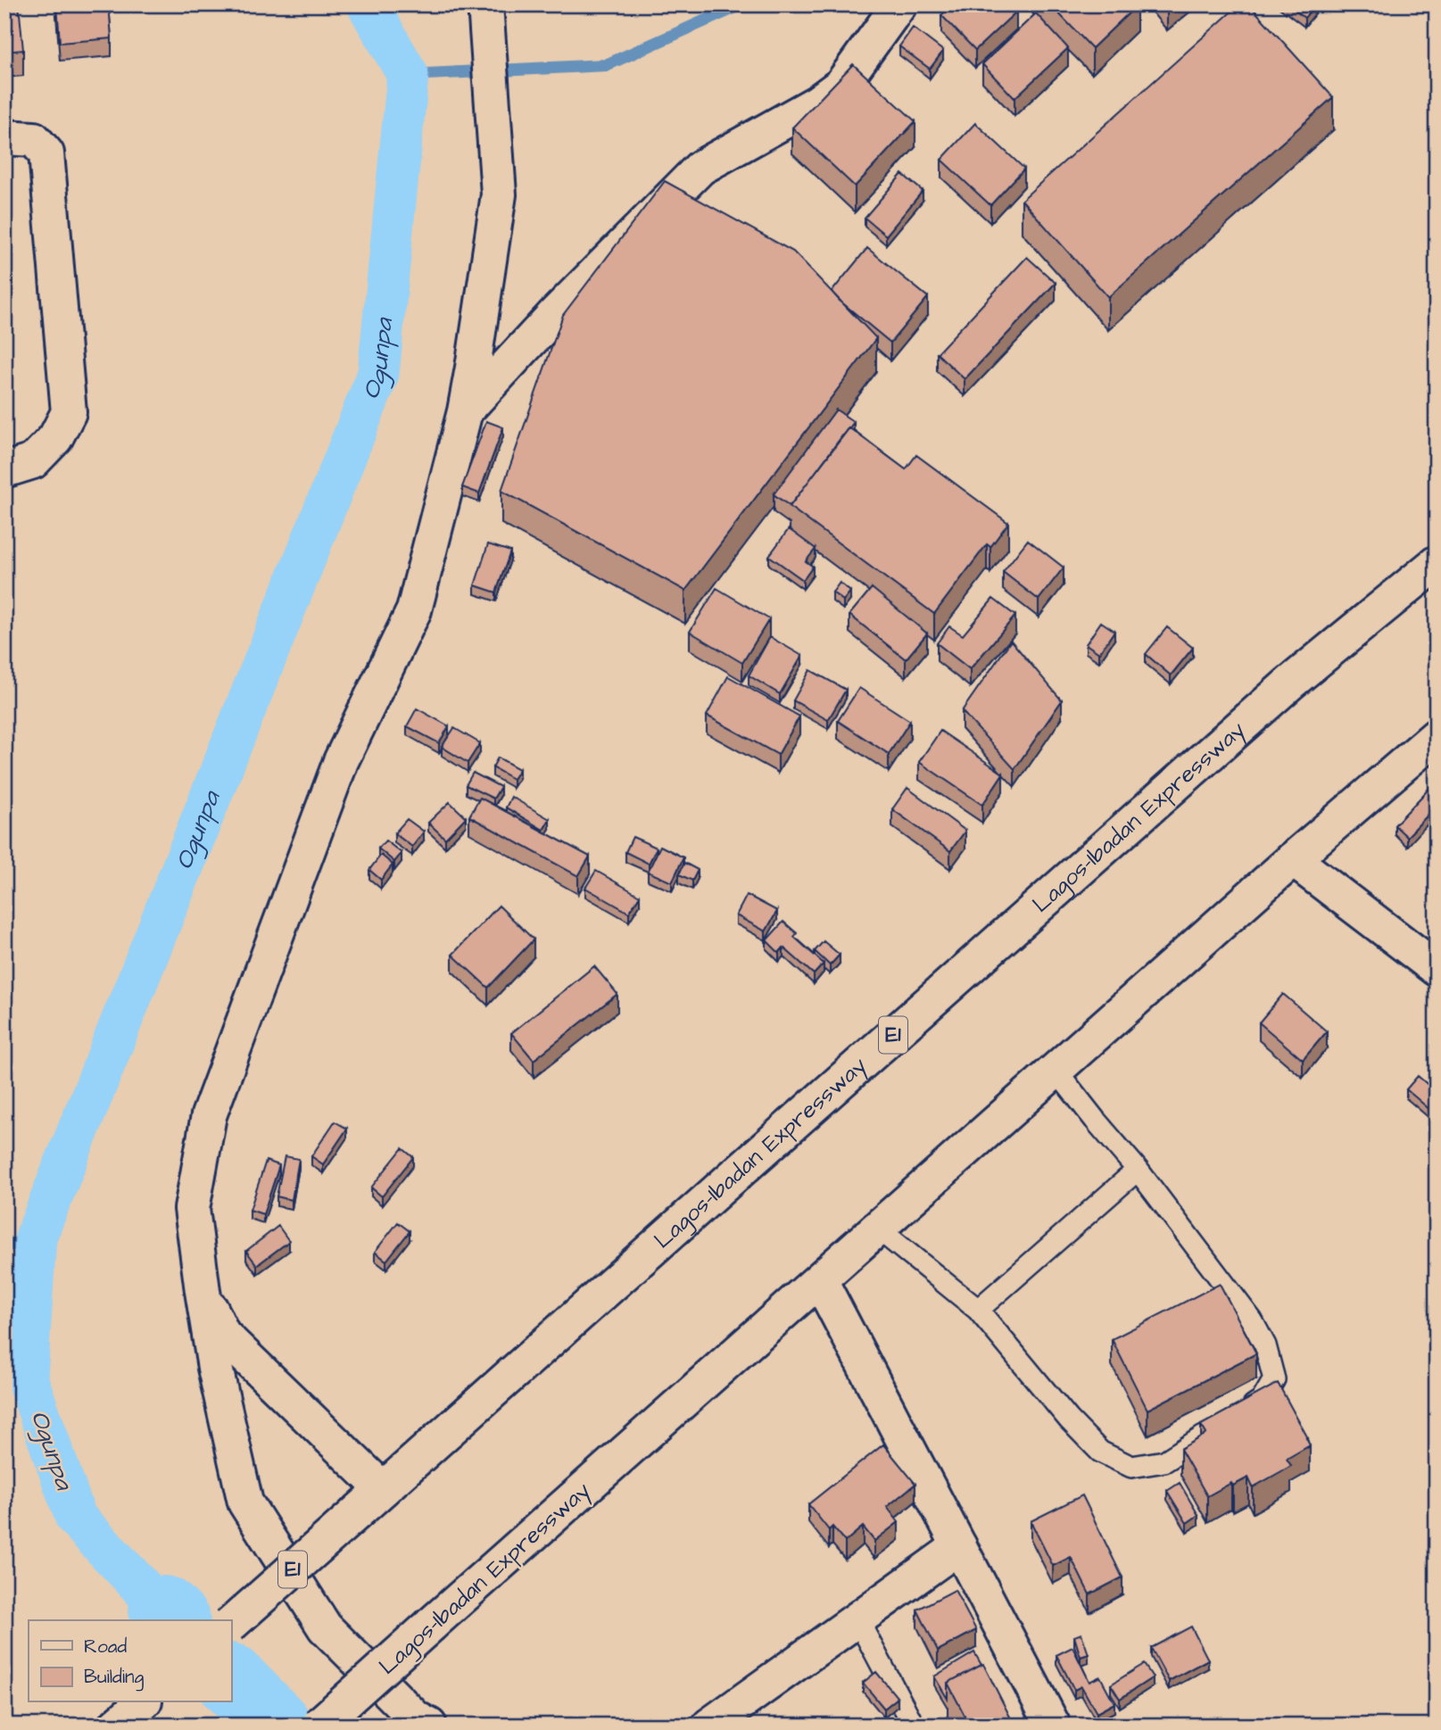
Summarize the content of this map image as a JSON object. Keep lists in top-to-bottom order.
{
  "streets": {
    "main road": ["Lagos-Ibadan Expressway", "E1"]
  },
  "water": ["Ogunpa"],
  "legend": ["Road", "Building"]
}
